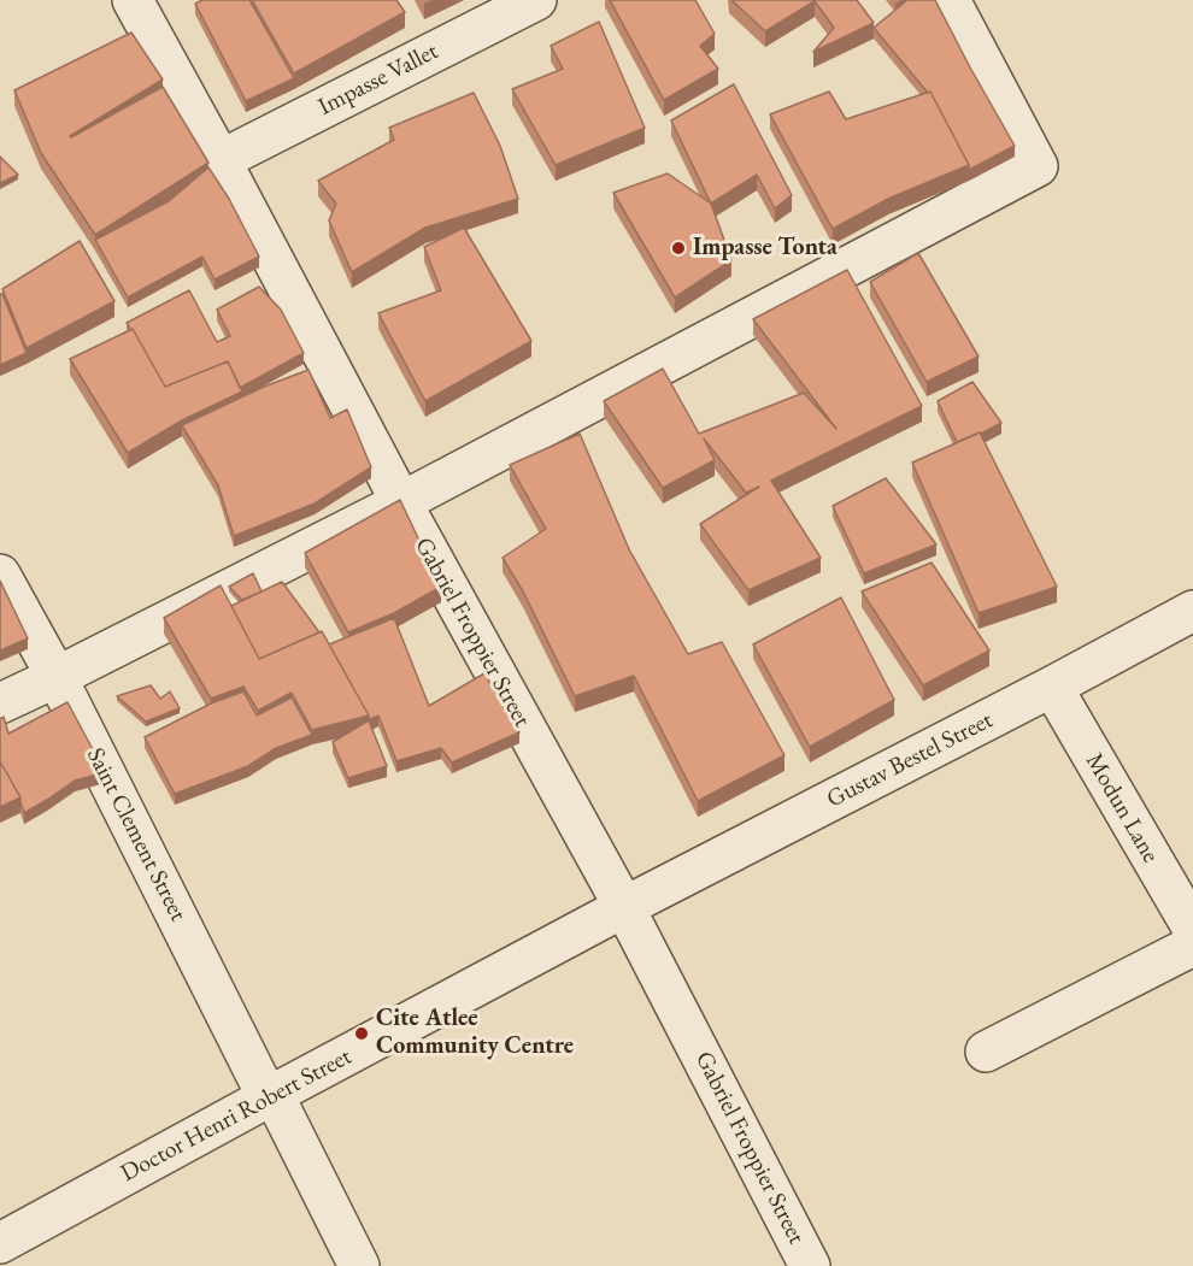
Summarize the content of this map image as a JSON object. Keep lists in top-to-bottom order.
{
  "streets": {
    "street": [
      "Impasse Vallet",
      "Gabriel Froppier Street",
      "Gustav Bestel Street",
      "Modun Lane",
      "Saint Clement Street",
      "Doctor Henri Robert Street"
    ]
  },
  "crossings": [
    ["Impasse Vallet", "Gabriel Froppier Street"],
    ["Gabriel Froppier Street", "Gustav Bestel Street"],
    ["Gabriel Froppier Street", "Doctor Henri Robert Street"],
    ["Gustav Bestel Street", "Modun Lane"],
    ["Gustav Bestel Street", "Doctor Henri Robert Street"],
    ["Saint Clement Street", "Doctor Henri Robert Street"]
  ],
  "places": ["Impasse Tonta", "Cite Atlee Community Centre"]
}
